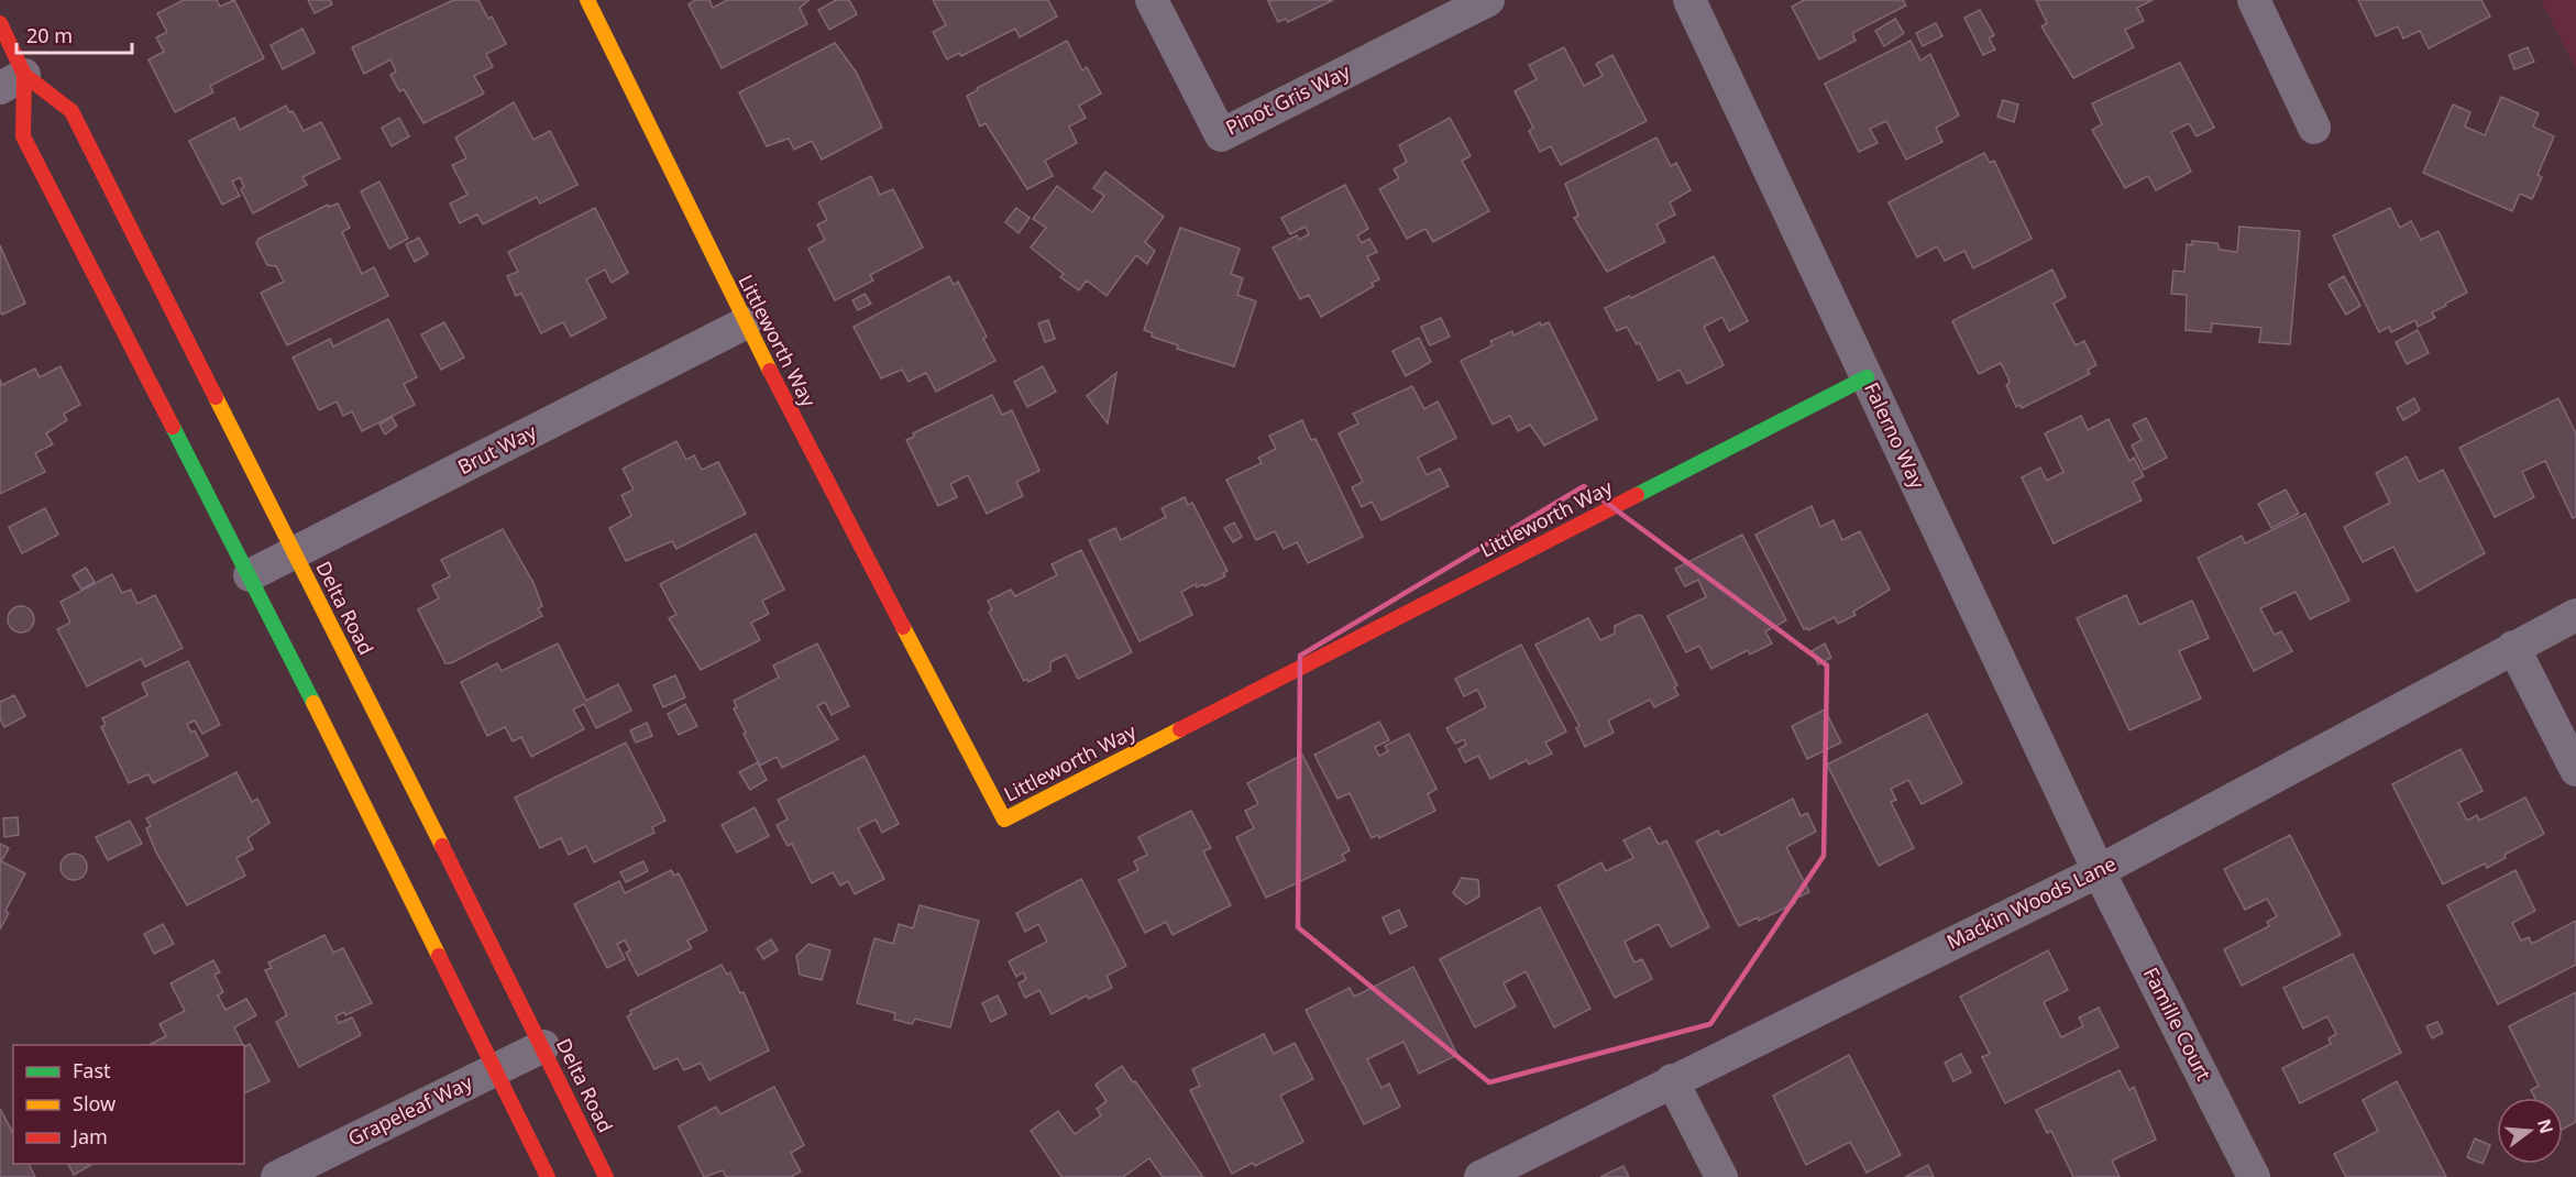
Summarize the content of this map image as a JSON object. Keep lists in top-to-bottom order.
{
  "streets": {
    "street": [
      "Pinot Gris Way",
      "Littleworth Way",
      "Falerno Way",
      "Brut Way",
      "Delta Road",
      "Mackin Woods Lane",
      "Famille Court",
      "Grapeleaf Way"
    ]
  },
  "crossings": [
    ["Littleworth Way", "Falerno Way"],
    ["Littleworth Way", "Brut Way"],
    ["Falerno Way", "Mackin Woods Lane"],
    ["Falerno Way", "Famille Court"],
    ["Brut Way", "Delta Road"],
    ["Delta Road", "Grapeleaf Way"],
    ["Mackin Woods Lane", "Famille Court"]
  ],
  "legend": ["Fast", "Slow", "Jam"],
  "scale_bar": "20 m",
  "north": "right"
}
